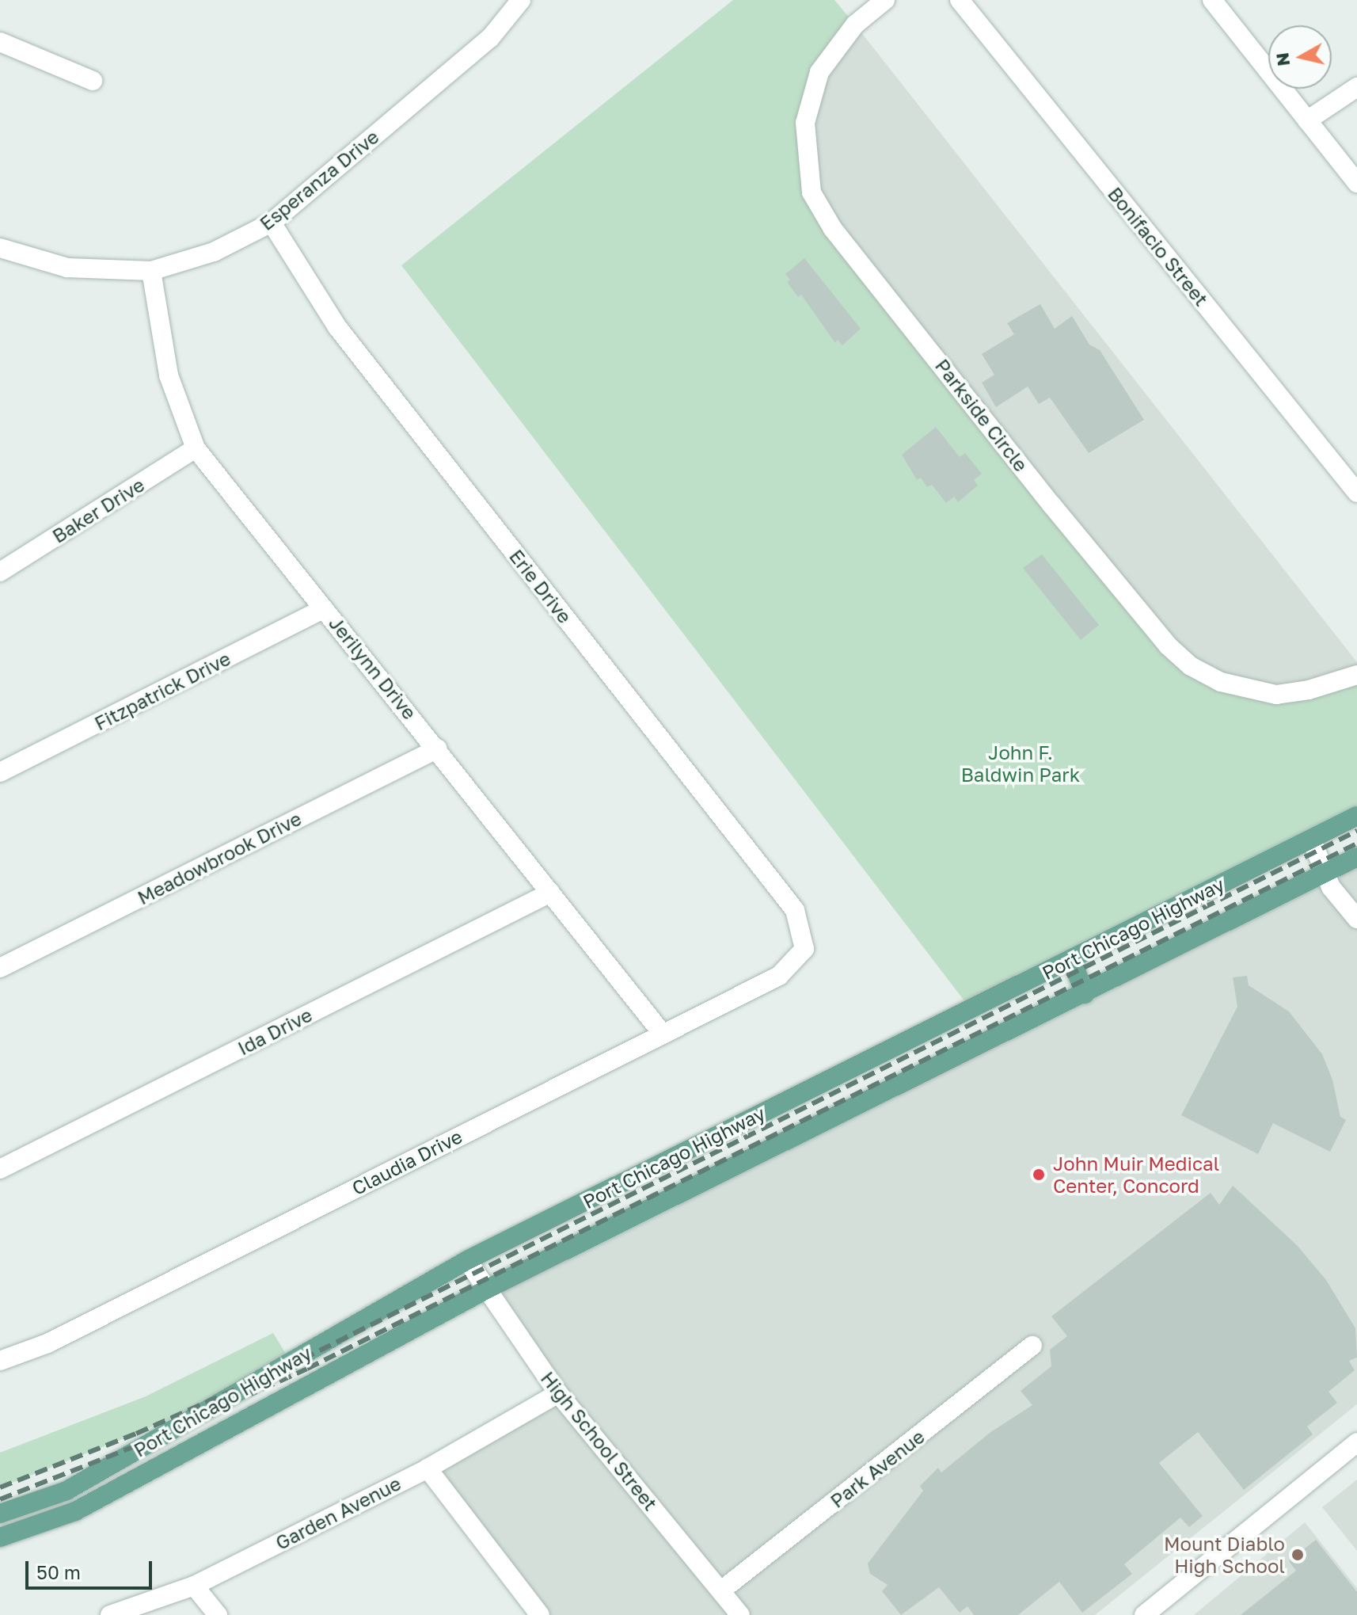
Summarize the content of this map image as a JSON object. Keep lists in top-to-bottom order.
{
  "streets": {
    "main road": ["Port Chicago Highway"],
    "street": [
      "Esperanza Drive",
      "Bonifacio Street",
      "Parkside Circle",
      "Baker Drive",
      "Erie Drive",
      "Jerilynn Drive",
      "Fitzpatrick Drive",
      "Meadowbrook Drive",
      "Ida Drive",
      "Claudia Drive",
      "High School Street",
      "Park Avenue",
      "Garden Avenue"
    ]
  },
  "crossings": [
    ["Esperanza Drive", "Erie Drive"],
    ["Esperanza Drive", "Jerilynn Drive"],
    ["Baker Drive", "Jerilynn Drive"],
    ["Erie Drive", "Claudia Drive"],
    ["Jerilynn Drive", "Fitzpatrick Drive"],
    ["Jerilynn Drive", "Meadowbrook Drive"],
    ["Jerilynn Drive", "Ida Drive"],
    ["Jerilynn Drive", "Claudia Drive"],
    ["Port Chicago Highway", "High School Street"],
    ["High School Street", "Park Avenue"],
    ["High School Street", "Garden Avenue"]
  ],
  "parks": ["John F. Baldwin Park"],
  "places": ["John Muir Medical Center, Concord", "Mount Diablo High School"],
  "scale_bar": "50 m",
  "north": "left"
}
